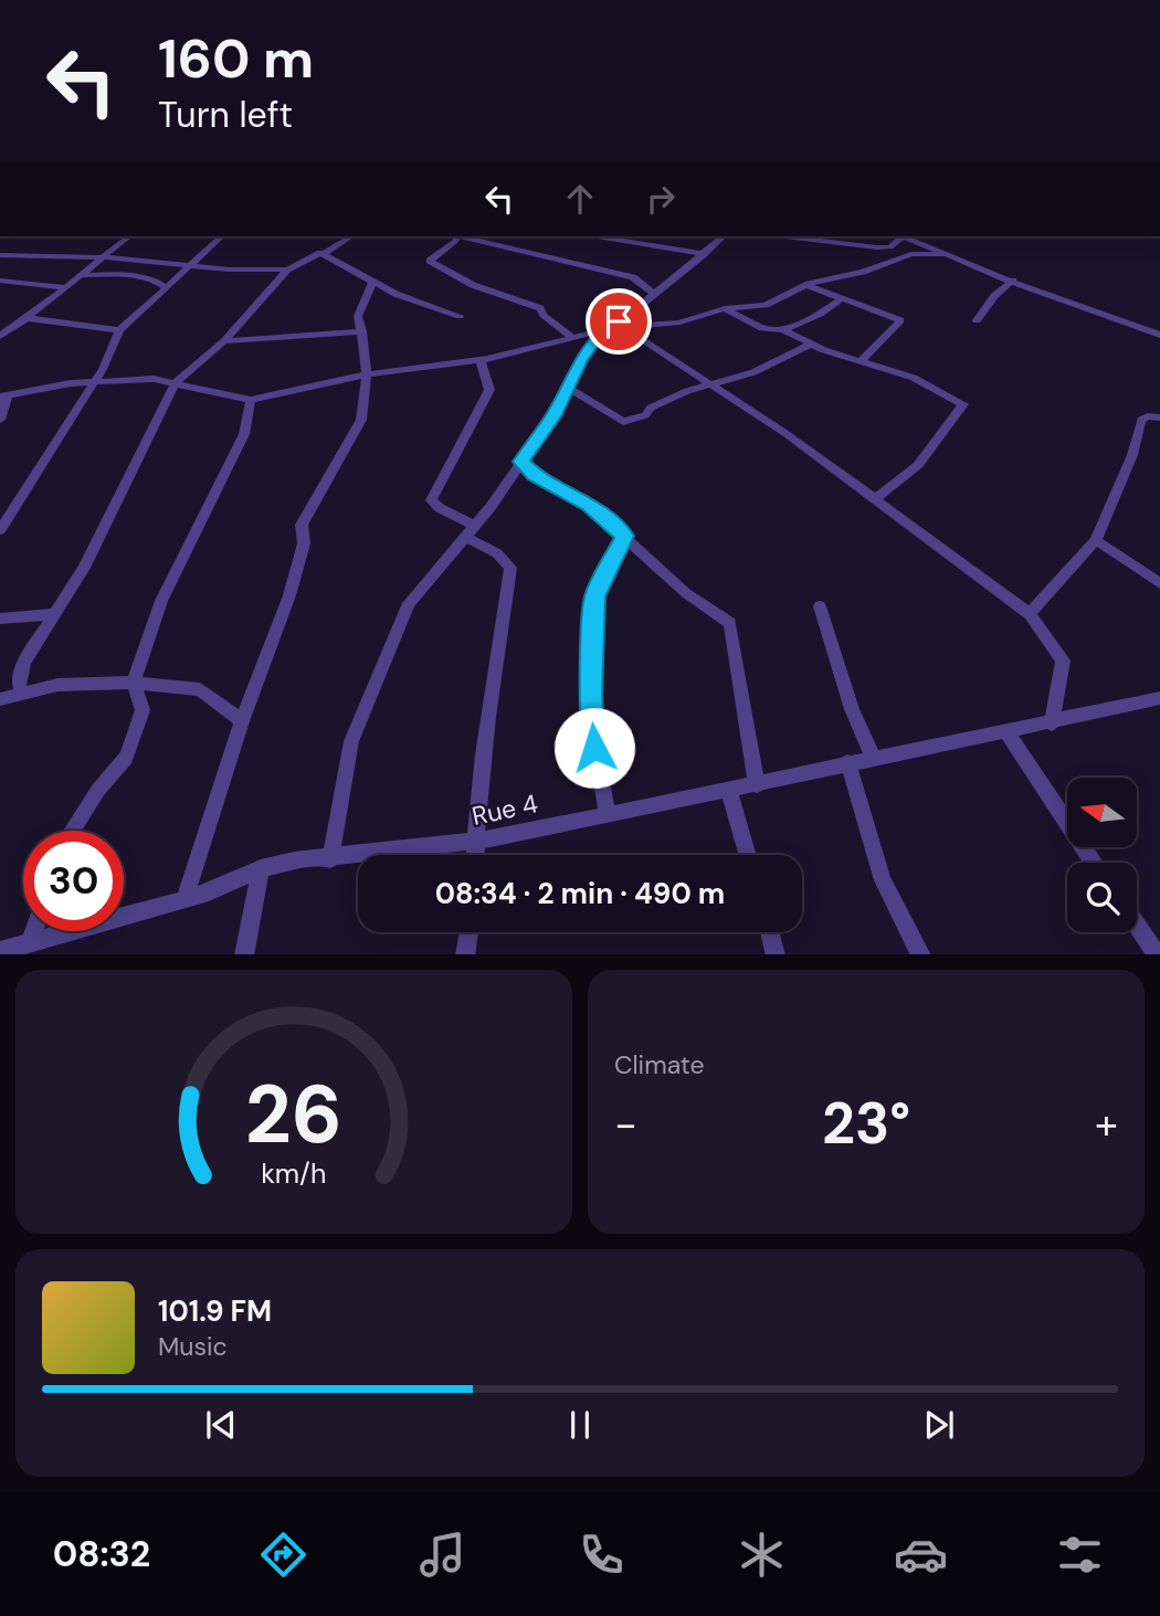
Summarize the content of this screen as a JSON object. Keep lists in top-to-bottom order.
{
  "streets": {
    "street": ["Rue 4"]
  },
  "north": "left",
  "page": {
    "turn": ["160 m", "Turn left"],
    "limit": "30",
    "trip": "08:34 · 2 min · 490 m",
    "tile": "Climate",
    "heat": ["−", "23°", "+"],
    "song": ["101.9 FM", "Music"],
    "tabs": "08:32",
    "gauge": ["26", "km/h"]
  }
}
